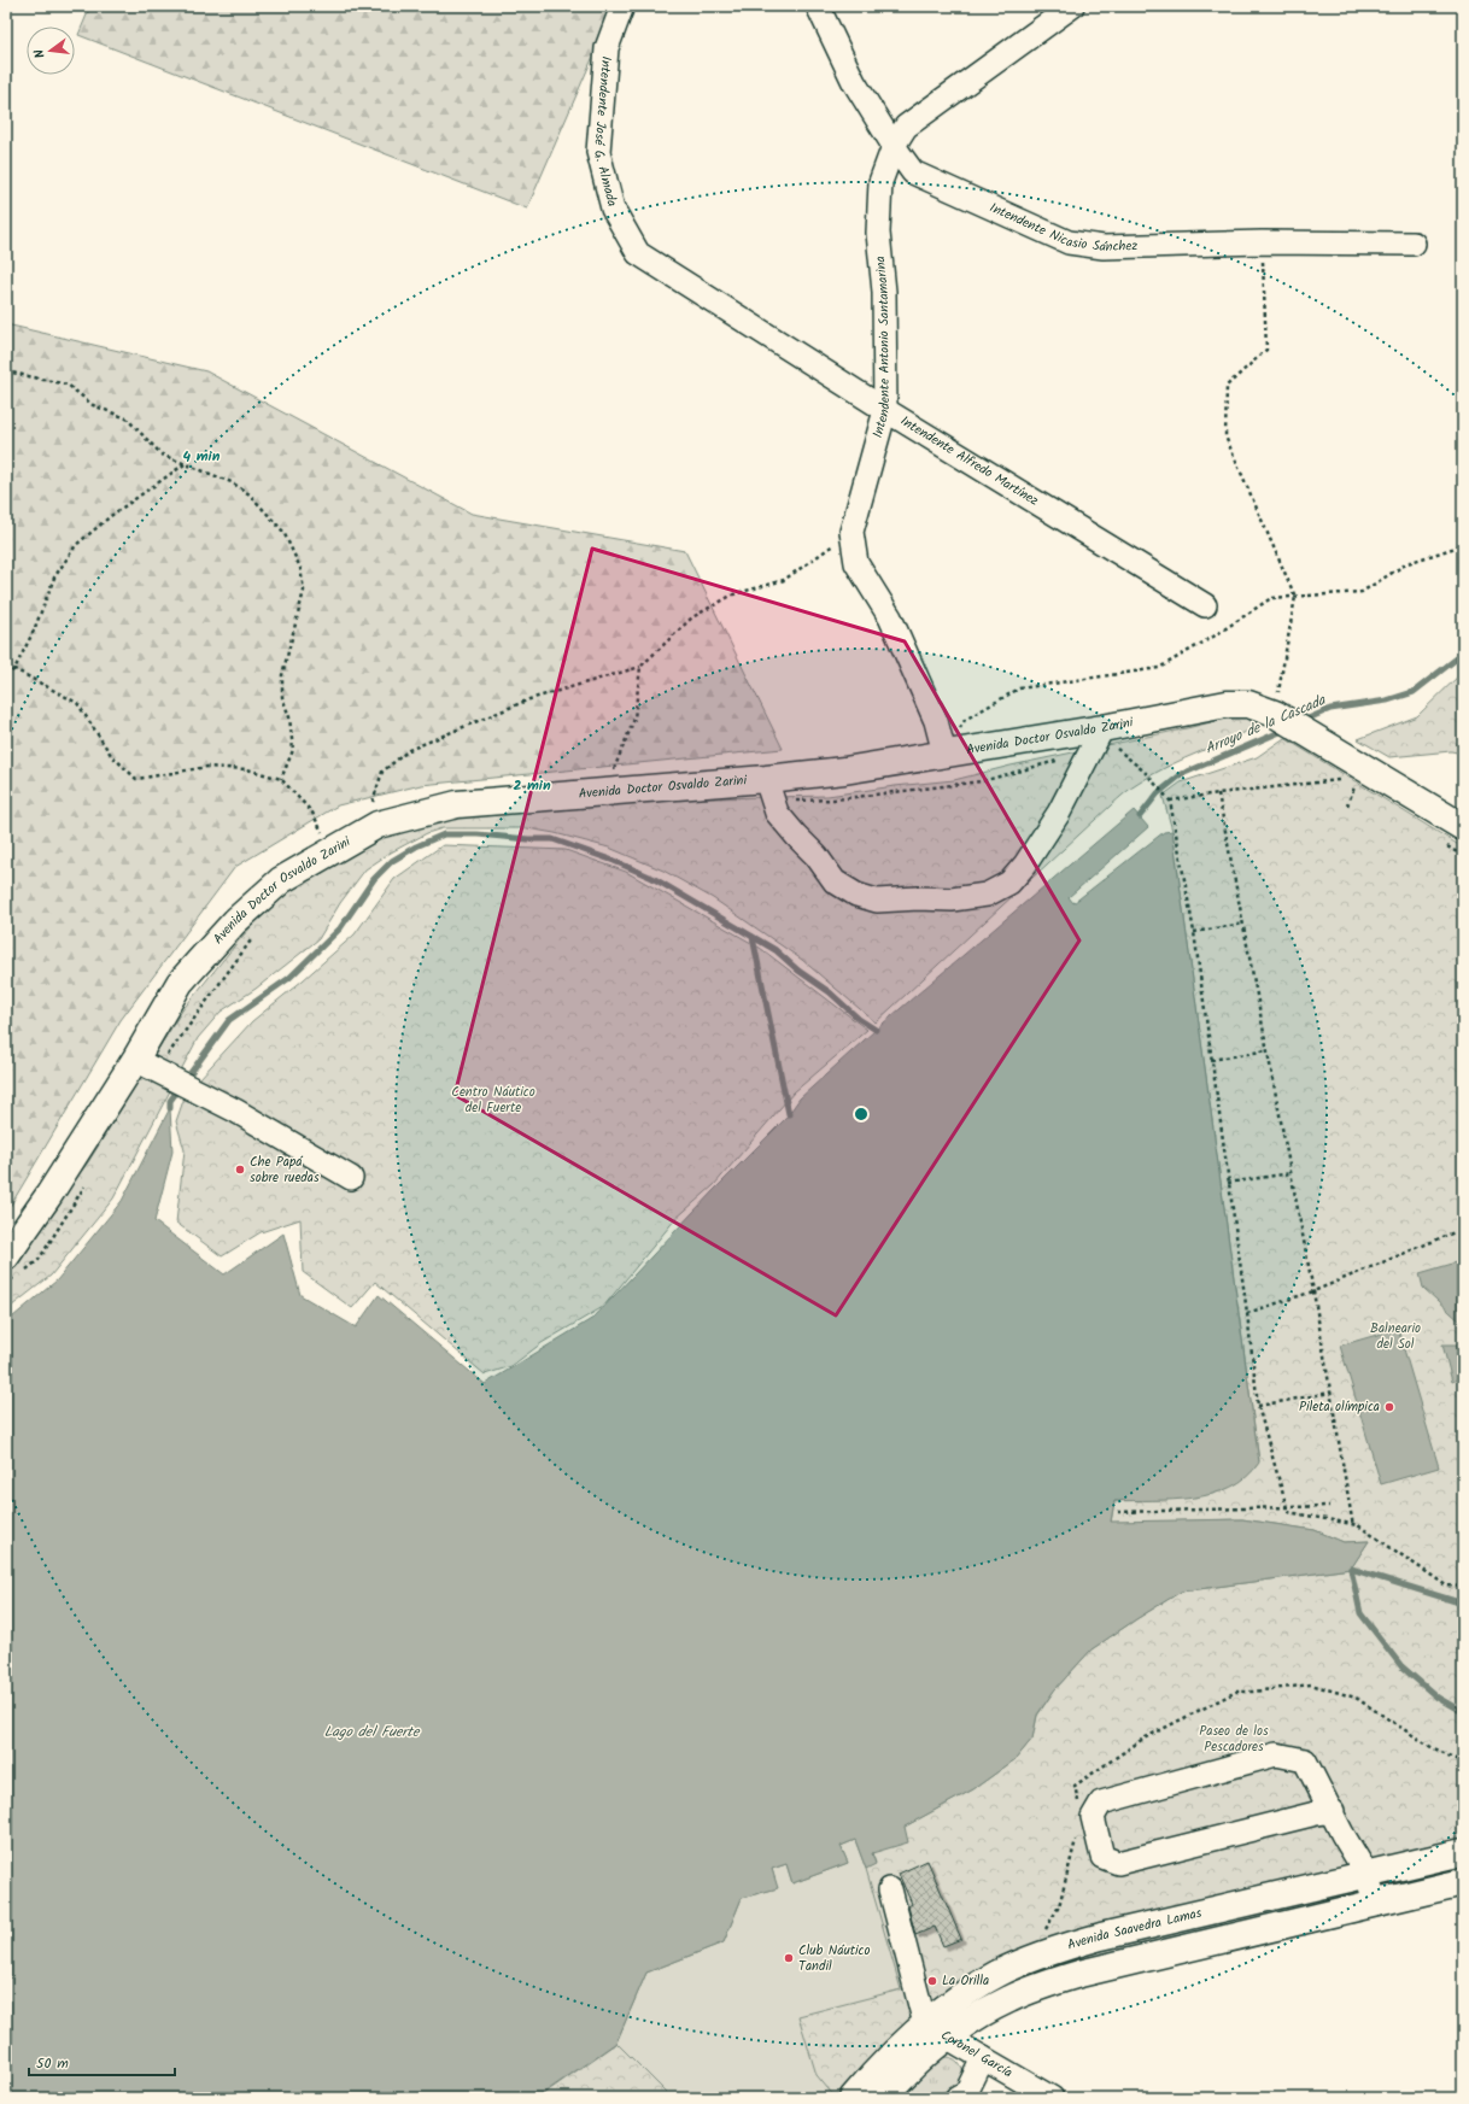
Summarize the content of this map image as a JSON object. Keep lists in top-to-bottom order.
{
  "streets": {
    "main road": ["Avenida Doctor Osvaldo Zarini", "Avenida Saavedra Lamas"],
    "street": [
      "Intendente José G. Almada",
      "Intendente Nicasio Sánchez",
      "Intendente Antonio Santamarina",
      "Intendente Alfredo Martínez",
      "Coronel García"
    ]
  },
  "crossings": [
    ["Intendente José G. Almada", "Intendente Alfredo Martínez"],
    ["Intendente Nicasio Sánchez", "Intendente Antonio Santamarina"],
    ["Intendente Antonio Santamarina", "Intendente Alfredo Martínez"],
    ["Intendente Antonio Santamarina", "Avenida Doctor Osvaldo Zarini"],
    ["Avenida Saavedra Lamas", "Coronel García"]
  ],
  "water": ["Arroyo de la Cascada", "Lago del Fuerte"],
  "parks": ["Centro Náutico del Fuerte", "Balneario del Sol", "Paseo de los Pescadores"],
  "places": [
    "Che Papá sobre ruedas",
    "Pileta olímpica",
    "Club Náutico Tandil",
    "La Orilla"
  ],
  "scale_bar": "50 m",
  "north": "left",
  "rings": ["4 min", "2 min"]
}
